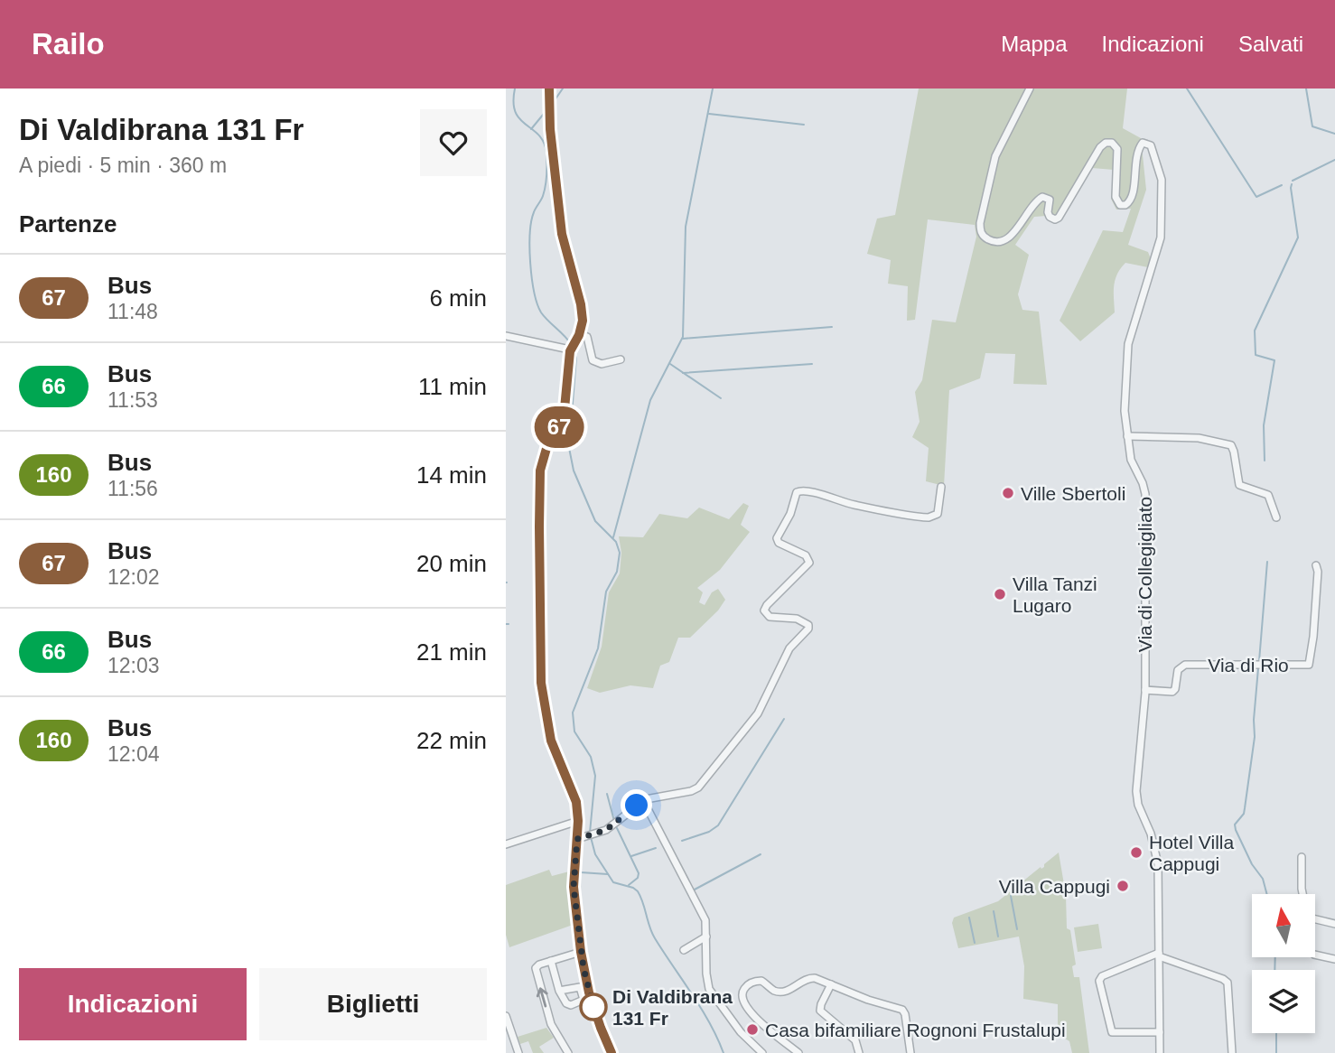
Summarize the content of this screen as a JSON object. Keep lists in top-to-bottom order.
{
  "streets": {
    "street": ["Via di Collegigliato", "Via di Rio"]
  },
  "crossings": [
    ["Via di Collegigliato", "Via di Rio"]
  ],
  "places": [
    "Ville Sbertoli",
    "Villa Tanzi Lugaro",
    "Hotel Villa Cappugi",
    "Villa Cappugi",
    "Di Valdibrana 131 Fr",
    "Casa bifamiliare Rognoni Frustalupi"
  ],
  "lines": ["bus line 67"],
  "north": "top",
  "page": {
    "header": "Railo",
    "nav": ["Mappa", "Indicazioni", "Salvati"],
    "heading": [
      ["Di Valdibrana 131 Fr", "A piedi · 5 min · 360 m"],
      "Partenze"
    ],
    "on_map": "67",
    "list": [
      {
        "mark": "67",
        "name": "Bus",
        "note": "11:48",
        "value": "6 min"
      },
      {
        "mark": "66",
        "name": "Bus",
        "note": "11:53",
        "value": "11 min"
      },
      {
        "mark": "160",
        "name": "Bus",
        "note": "11:56",
        "value": "14 min"
      },
      {
        "mark": "67",
        "name": "Bus",
        "note": "12:02",
        "value": "20 min"
      },
      {
        "mark": "66",
        "name": "Bus",
        "note": "12:03",
        "value": "21 min"
      },
      {
        "mark": "160",
        "name": "Bus",
        "note": "12:04",
        "value": "22 min"
      }
    ],
    "buttons": ["Indicazioni", "Biglietti"]
  }
}
